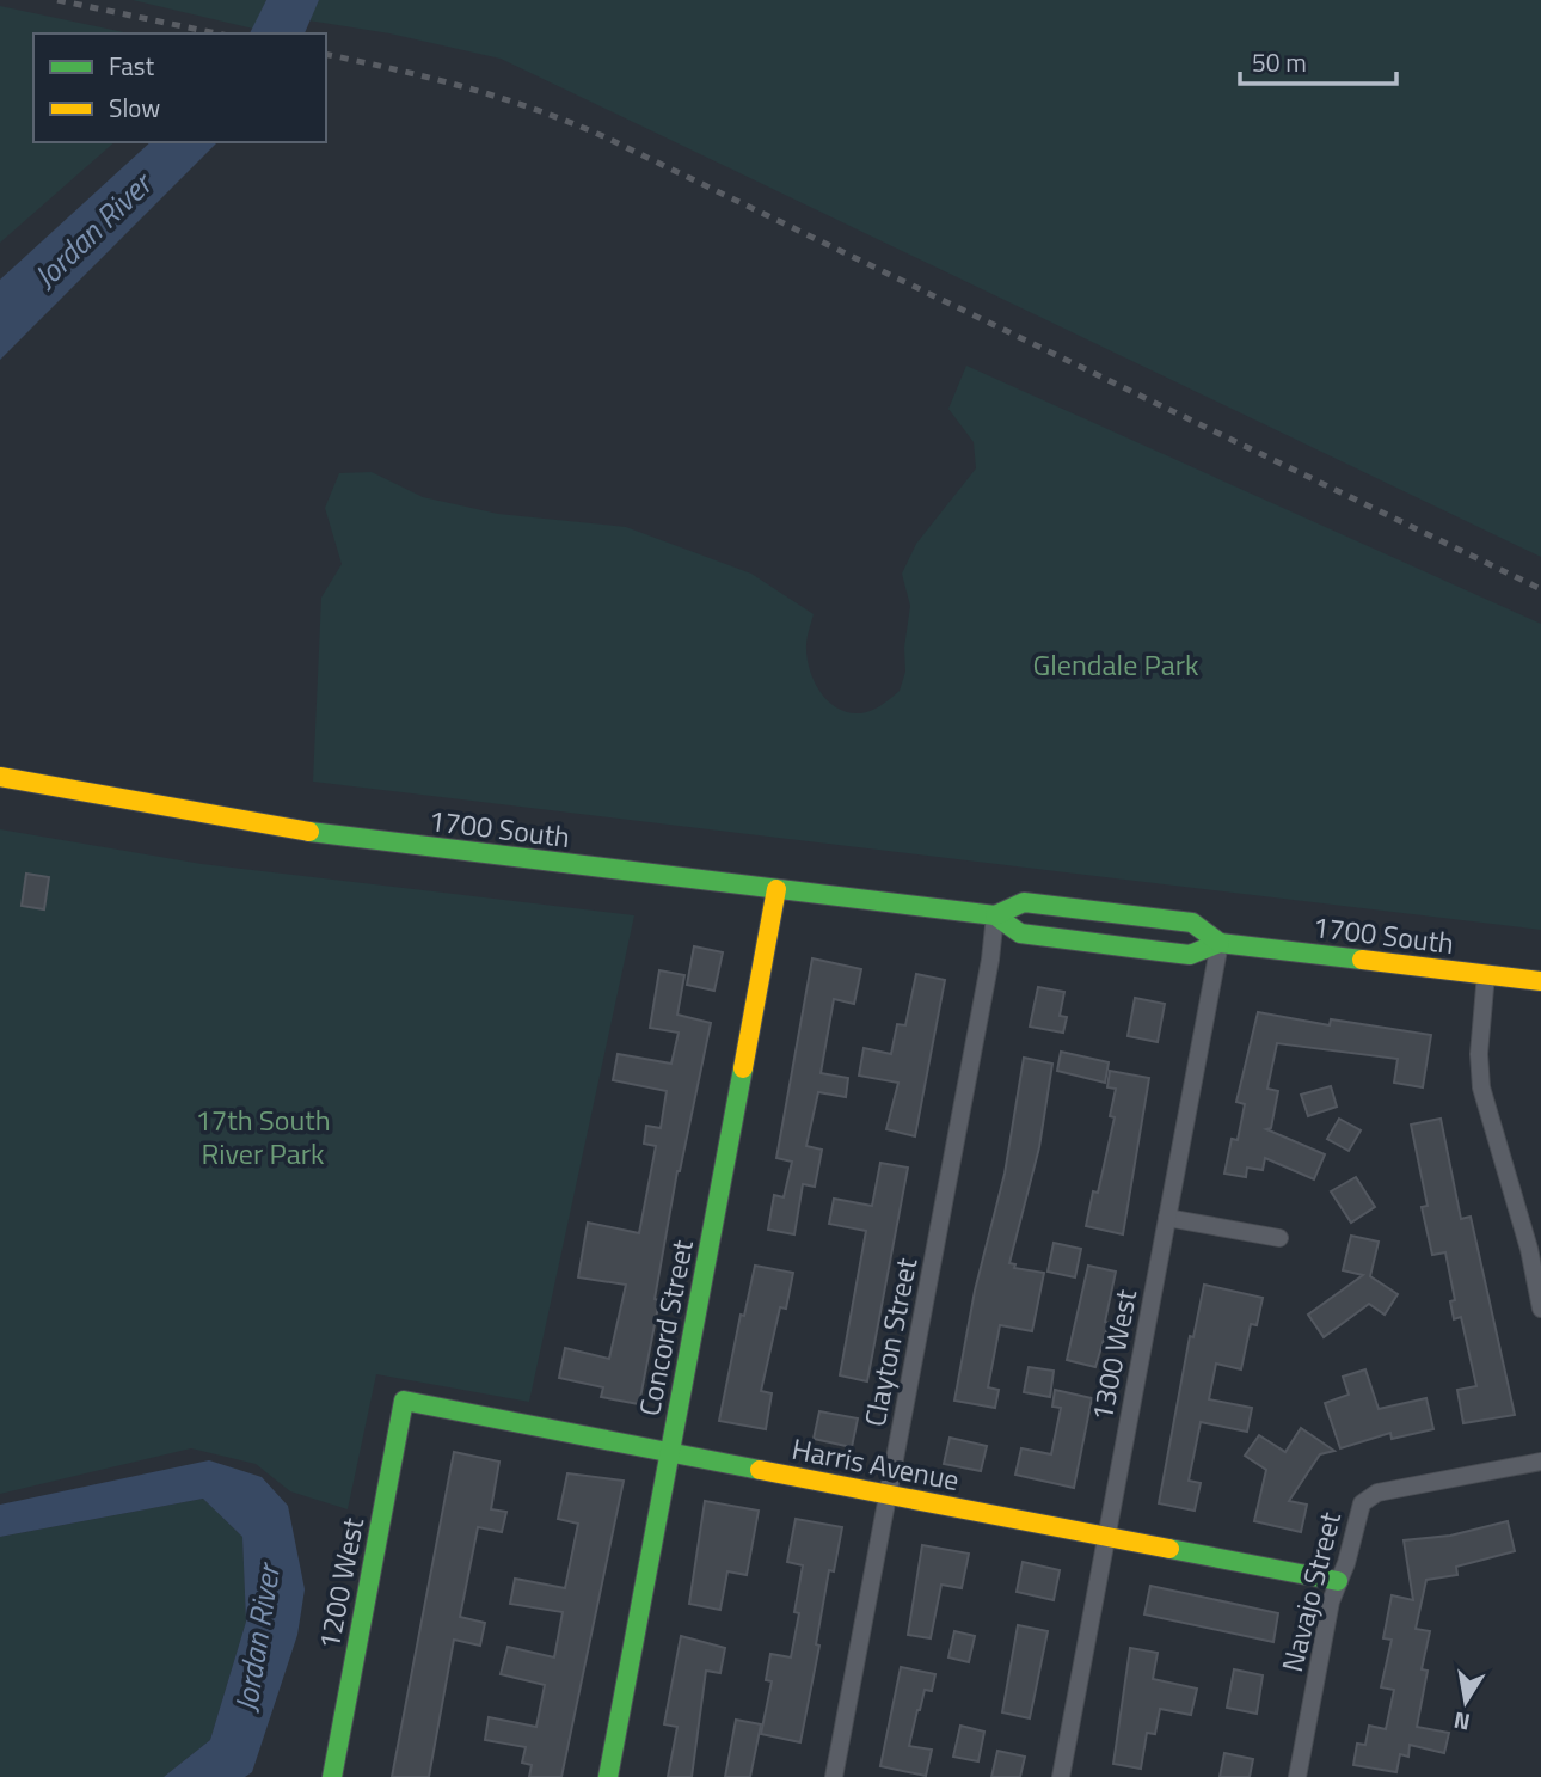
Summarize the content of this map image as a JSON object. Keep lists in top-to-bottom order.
{
  "streets": {
    "street": [
      "1700 South",
      "Concord Street",
      "Clayton Street",
      "1300 West",
      "Harris Avenue",
      "1200 West",
      "Navajo Street"
    ]
  },
  "crossings": [
    ["1700 South", "Concord Street"],
    ["1700 South", "Clayton Street"],
    ["1700 South", "1300 West"],
    ["Concord Street", "Harris Avenue"],
    ["Clayton Street", "Harris Avenue"],
    ["1300 West", "Harris Avenue"],
    ["Harris Avenue", "1200 West"],
    ["Harris Avenue", "Navajo Street"]
  ],
  "water": ["Jordan River"],
  "parks": ["Glendale Park", "17th South River Park"],
  "legend": ["Fast", "Slow"],
  "scale_bar": "50 m",
  "north": "bottom"
}
